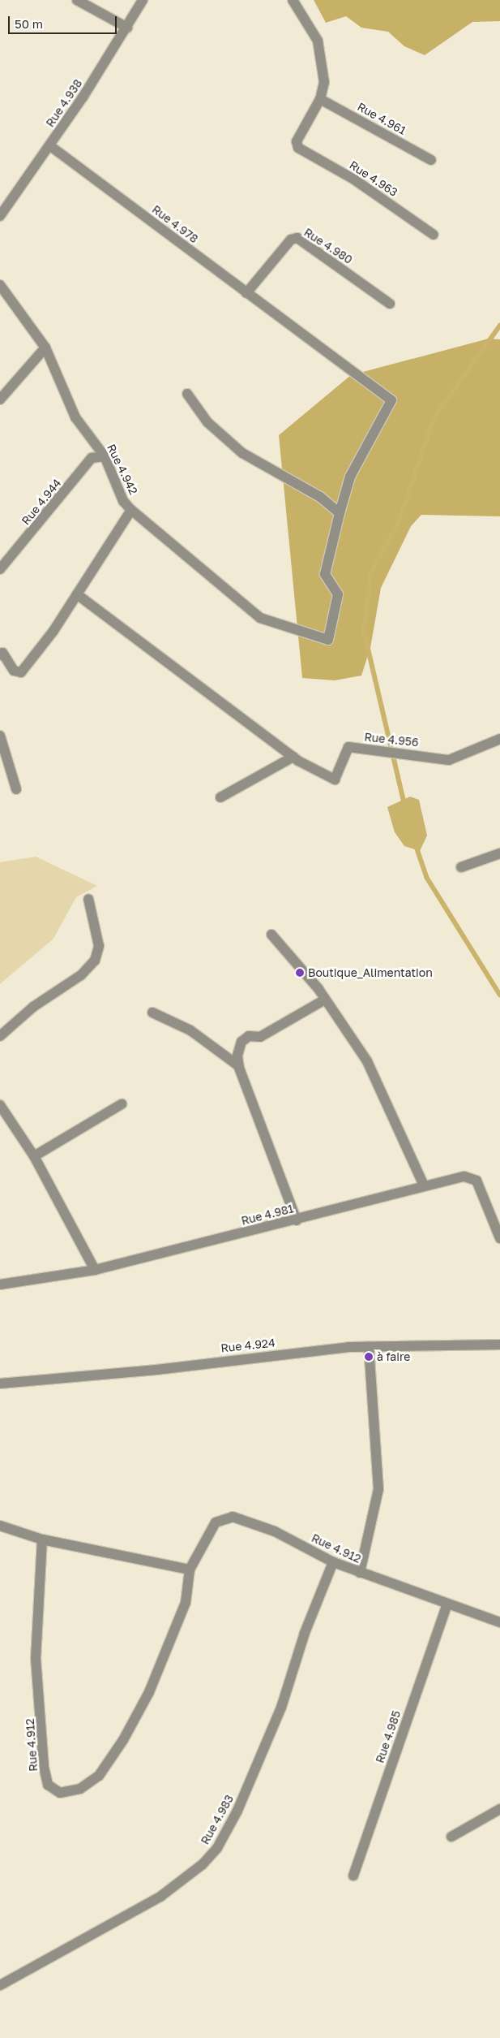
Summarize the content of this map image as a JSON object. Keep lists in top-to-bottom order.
{
  "streets": {
    "street": [
      "Rue 4.938",
      "Rue 4.961",
      "Rue 4.963",
      "Rue 4.978",
      "Rue 4.980",
      "Rue 4.942",
      "Rue 4.944",
      "Rue 4.956",
      "Rue 4.981",
      "Rue 4.924",
      "Rue 4.912",
      "Rue 4.985",
      "Rue 4.983"
    ]
  },
  "crossings": [
    ["Rue 4.938", "Rue 4.978"],
    ["Rue 4.961", "Rue 4.963"],
    ["Rue 4.978", "Rue 4.980"],
    ["Rue 4.942", "Rue 4.944"],
    ["Rue 4.942", "Rue 4.956"],
    ["Rue 4.912", "Rue 4.985"],
    ["Rue 4.912", "Rue 4.983"]
  ],
  "places": ["Boutique_Alimentation", "à faire"],
  "scale_bar": "50 m"
}
